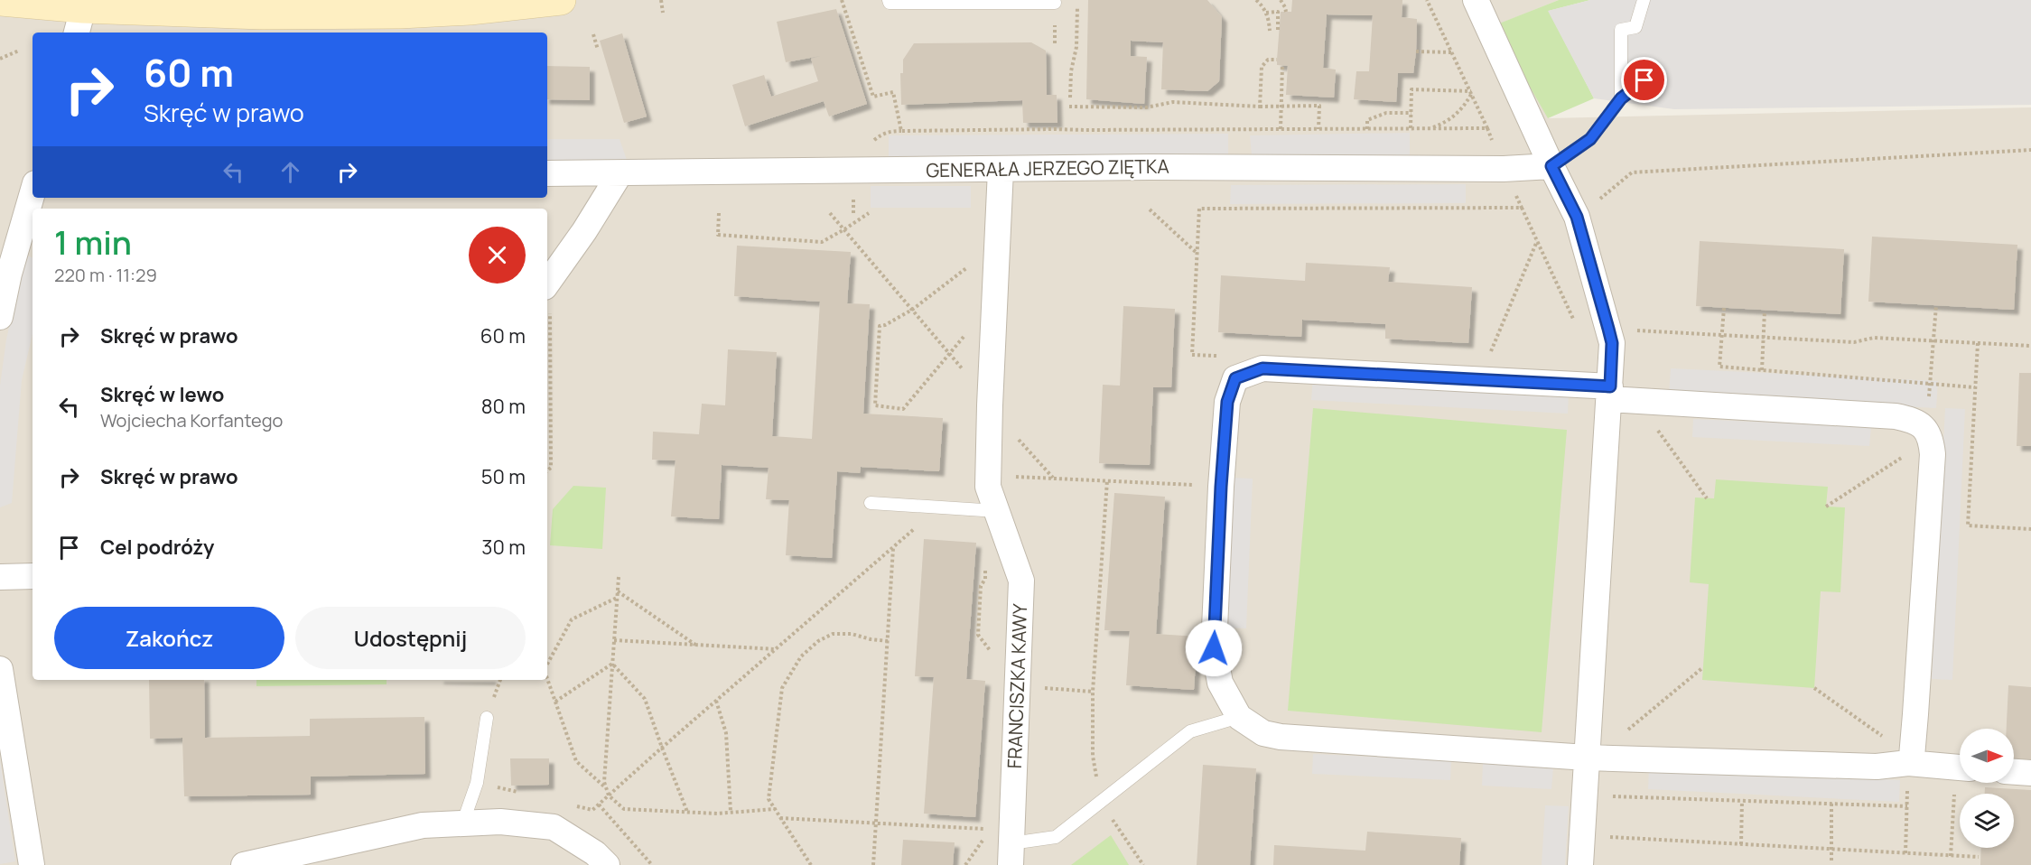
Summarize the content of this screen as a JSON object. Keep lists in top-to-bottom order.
{
  "streets": {
    "street": ["GENERAŁA JERZEGO ZIĘTKA", "FRANCISZKA KAWY"]
  },
  "crossings": [
    ["GENERAŁA JERZEGO ZIĘTKA", "FRANCISZKA KAWY"]
  ],
  "north": "right",
  "page": {
    "turn": ["60 m", "Skręć w prawo"],
    "heading": ["1 min", "220 m · 11:29"],
    "list": [
      {
        "name": "Skręć w prawo",
        "value": "60 m"
      },
      {
        "name": "Skręć w lewo",
        "note": "Wojciecha Korfantego",
        "value": "80 m"
      },
      {
        "name": "Skręć w prawo",
        "value": "50 m"
      },
      {
        "name": "Cel podróży",
        "value": "30 m"
      }
    ],
    "buttons": ["Zakończ", "Udostępnij"]
  }
}
